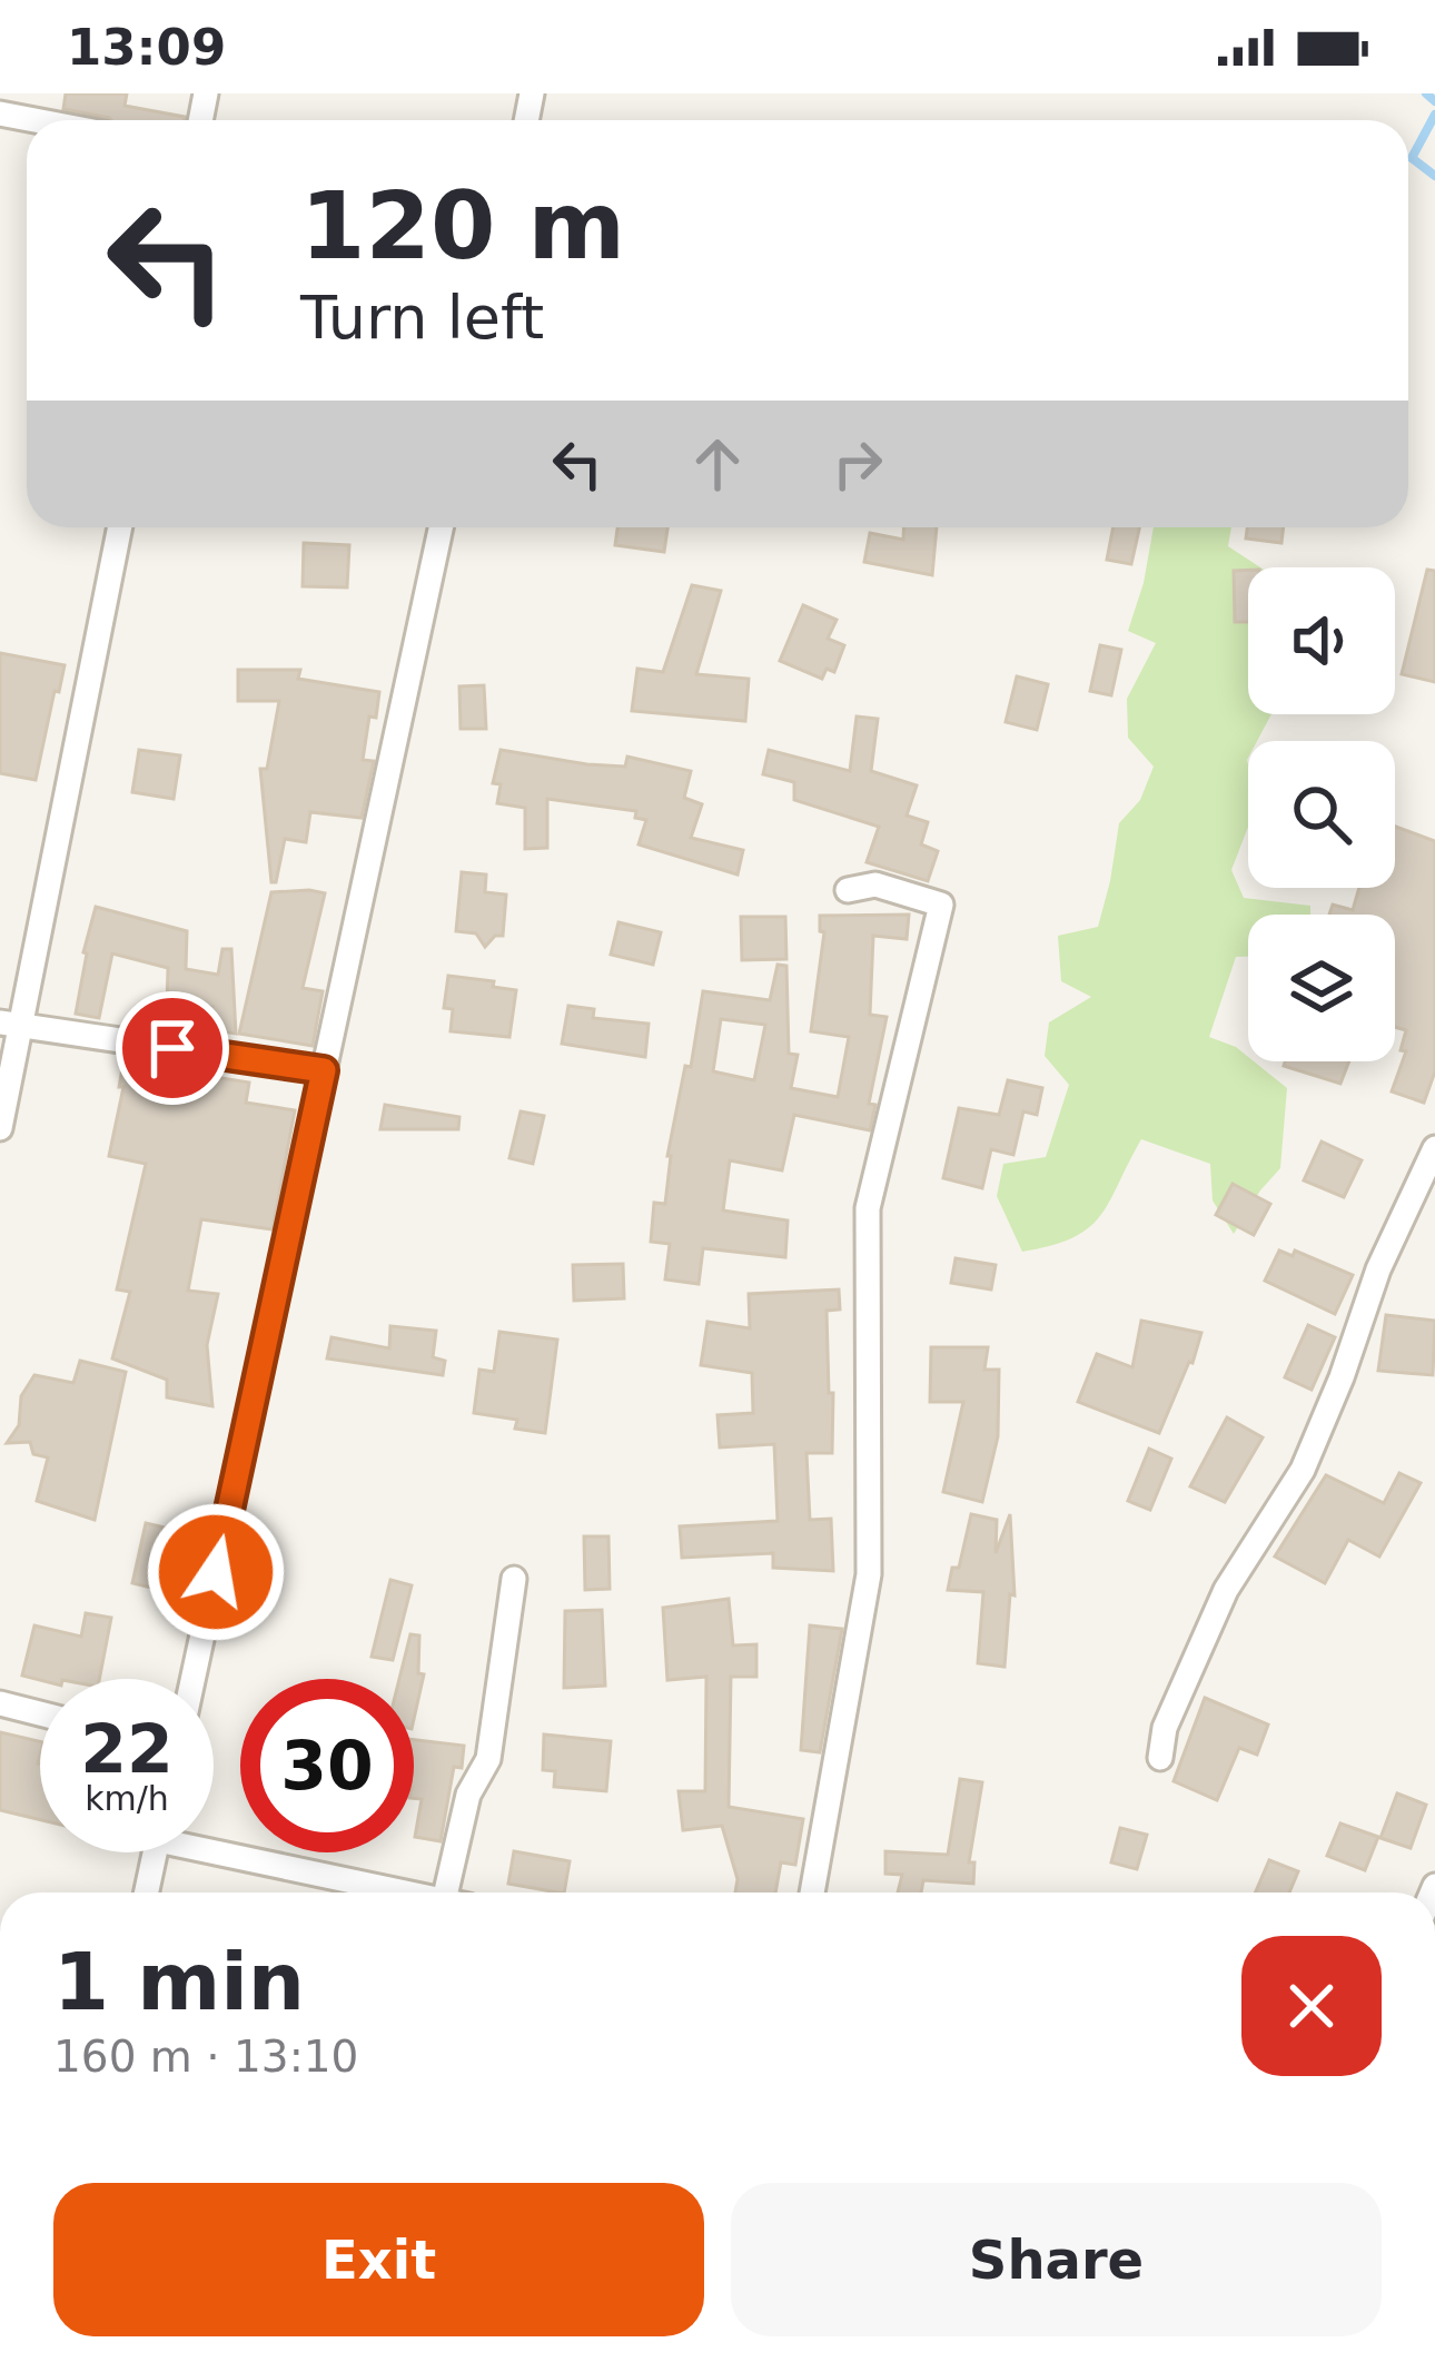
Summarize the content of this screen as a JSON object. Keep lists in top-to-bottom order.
{
  "page": {
    "status": "13:09",
    "turn": ["120 m", "Turn left"],
    "speed": "22 km/h",
    "limit": "30",
    "heading": ["1 min", "160 m · 13:10"],
    "buttons": ["Exit", "Share"]
  }
}
